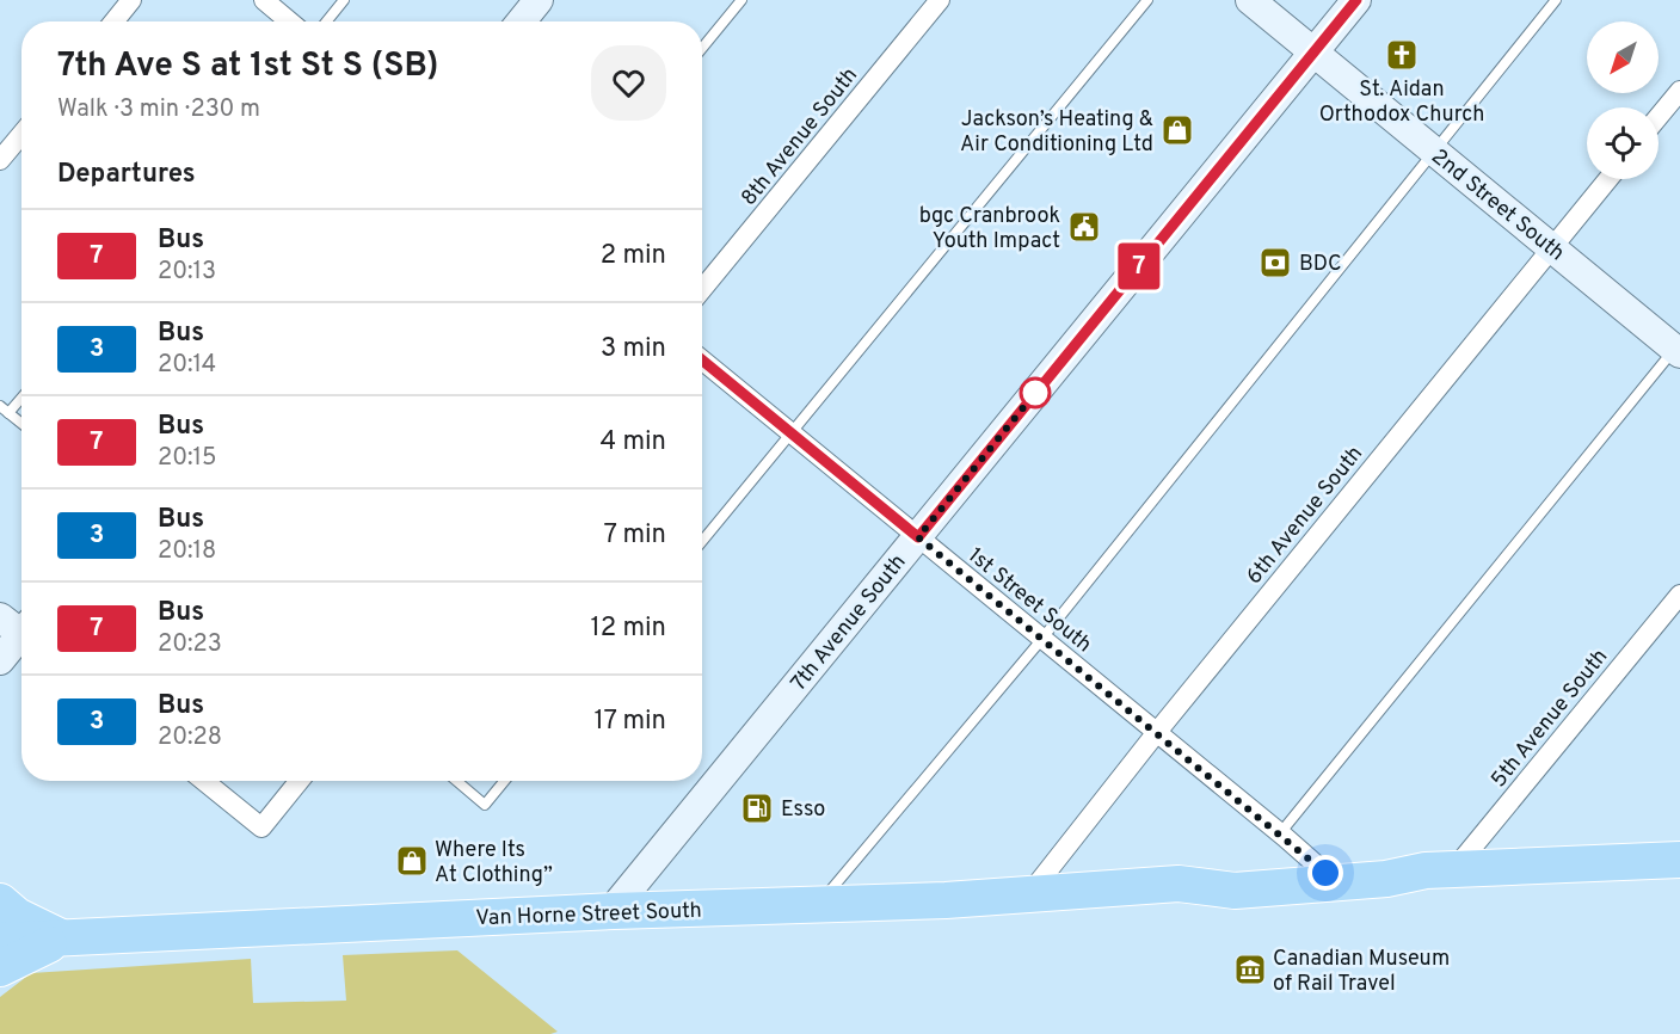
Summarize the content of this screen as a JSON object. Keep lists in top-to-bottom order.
{
  "streets": {
    "highway": ["Van Horne Street South"],
    "street": [
      "8th Avenue South",
      "2nd Street South",
      "6th Avenue South",
      "1st Street South",
      "7th Avenue South",
      "5th Avenue South"
    ]
  },
  "crossings": [
    ["2nd Street South", "6th Avenue South"],
    ["2nd Street South", "7th Avenue South"],
    ["6th Avenue South", "1st Street South"],
    ["6th Avenue South", "Van Horne Street South"],
    ["1st Street South", "7th Avenue South"],
    ["1st Street South", "Van Horne Street South"],
    ["7th Avenue South", "Van Horne Street South"],
    ["5th Avenue South", "Van Horne Street South"]
  ],
  "places": {
    "church": ["St. Aidan Orthodox Church"],
    "shop": ["Jackson’s Heating & Air Conditioning Ltd", "Where Its At Clothing”"],
    "public building": ["bgc Cranbrook Youth Impact"],
    "bank": ["BDC"],
    "fuel station": ["Esso"],
    "museum": ["Canadian Museum of Rail Travel"]
  },
  "lines": ["bus line 7"],
  "north": "bottom left",
  "page": {
    "on_map": "7",
    "heading": [
      ["7th Ave S at 1st St S (SB)", "Walk · 3 min · 230 m"],
      "Departures"
    ],
    "list": [
      {
        "mark": "7",
        "name": "Bus",
        "note": "20:13",
        "value": "2 min"
      },
      {
        "mark": "3",
        "name": "Bus",
        "note": "20:14",
        "value": "3 min"
      },
      {
        "mark": "7",
        "name": "Bus",
        "note": "20:15",
        "value": "4 min"
      },
      {
        "mark": "3",
        "name": "Bus",
        "note": "20:18",
        "value": "7 min"
      },
      {
        "mark": "7",
        "name": "Bus",
        "note": "20:23",
        "value": "12 min"
      },
      {
        "mark": "3",
        "name": "Bus",
        "note": "20:28",
        "value": "17 min"
      }
    ]
  }
}
